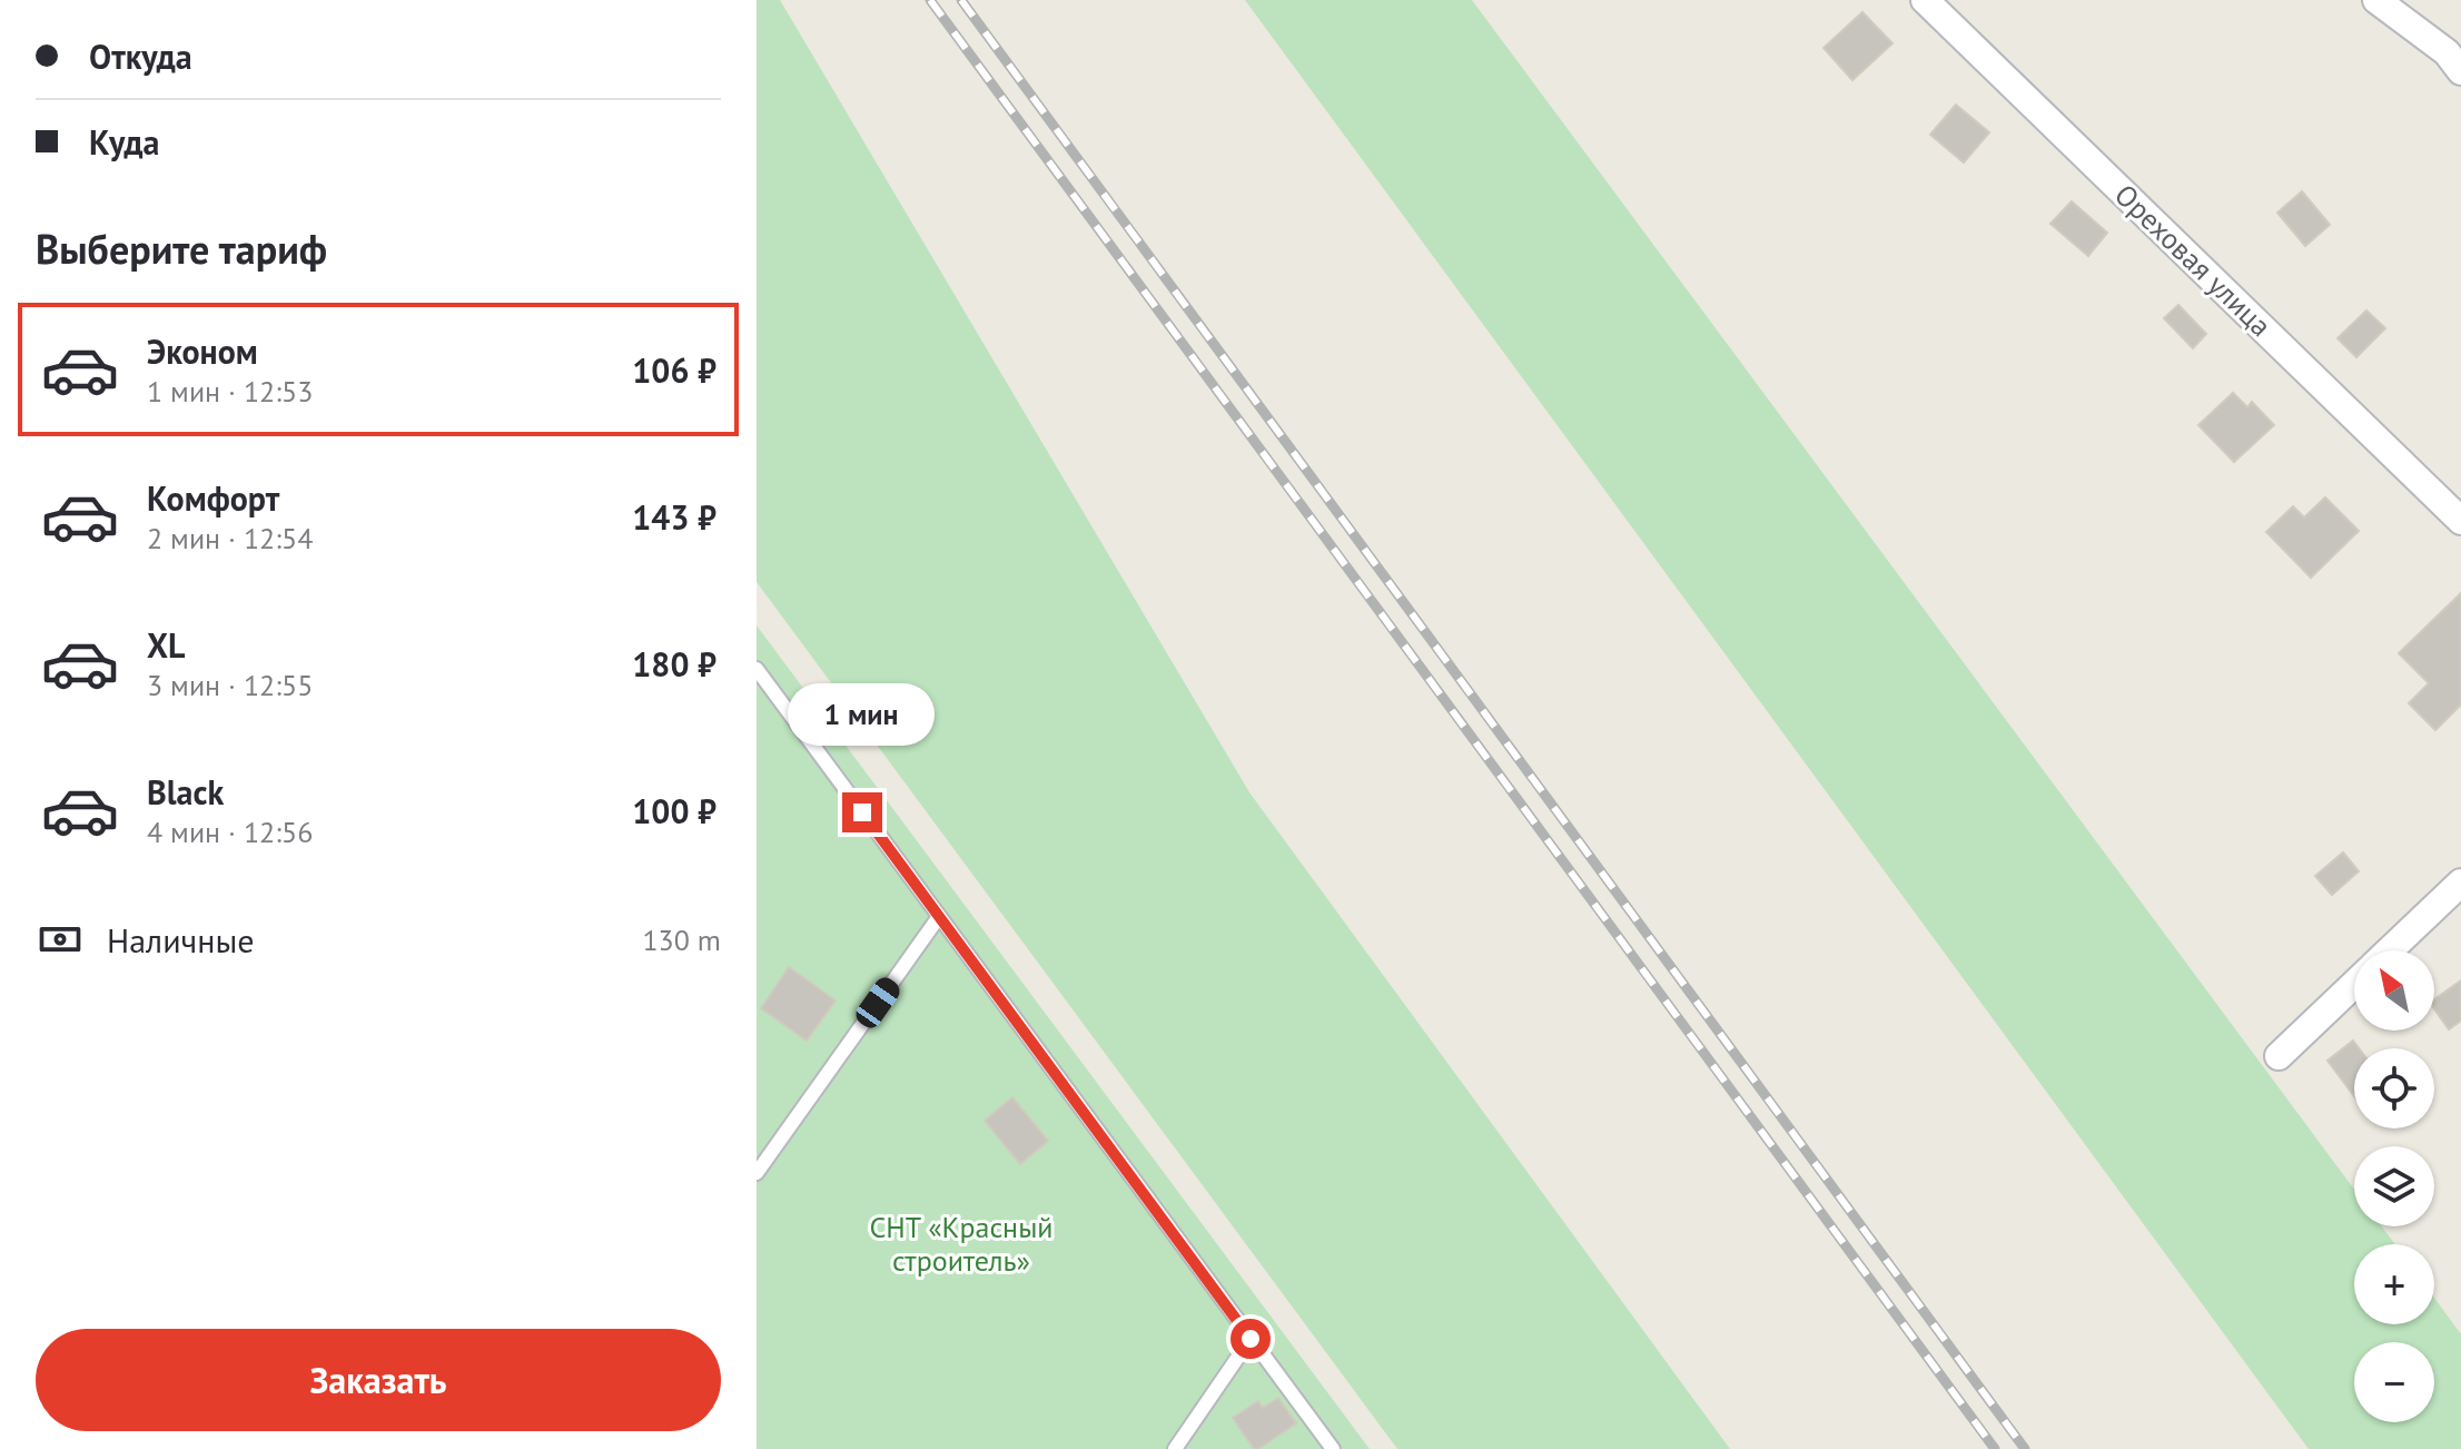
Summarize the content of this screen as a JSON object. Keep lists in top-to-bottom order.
{
  "streets": {
    "street": ["Ореховая улица"]
  },
  "parks": ["СНТ «Красный строитель»"],
  "north": "top left",
  "page": {
    "banner": ["Откуда", "Куда"],
    "heading": "Выберите тариф",
    "list": [
      {
        "name": "Эконом",
        "note": "1 мин · 12:53",
        "value": "106 ₽"
      },
      {
        "name": "Комфорт",
        "note": "2 мин · 12:54",
        "value": "143 ₽"
      },
      {
        "name": "XL",
        "note": "3 мин · 12:55",
        "value": "180 ₽"
      },
      {
        "name": "Black",
        "note": "4 мин · 12:56",
        "value": "100 ₽"
      }
    ],
    "bubble": "1 мин",
    "pay": ["Наличные", "130 m"],
    "map_buttons": ["+", "−"],
    "buttons": "Заказать"
  }
}
